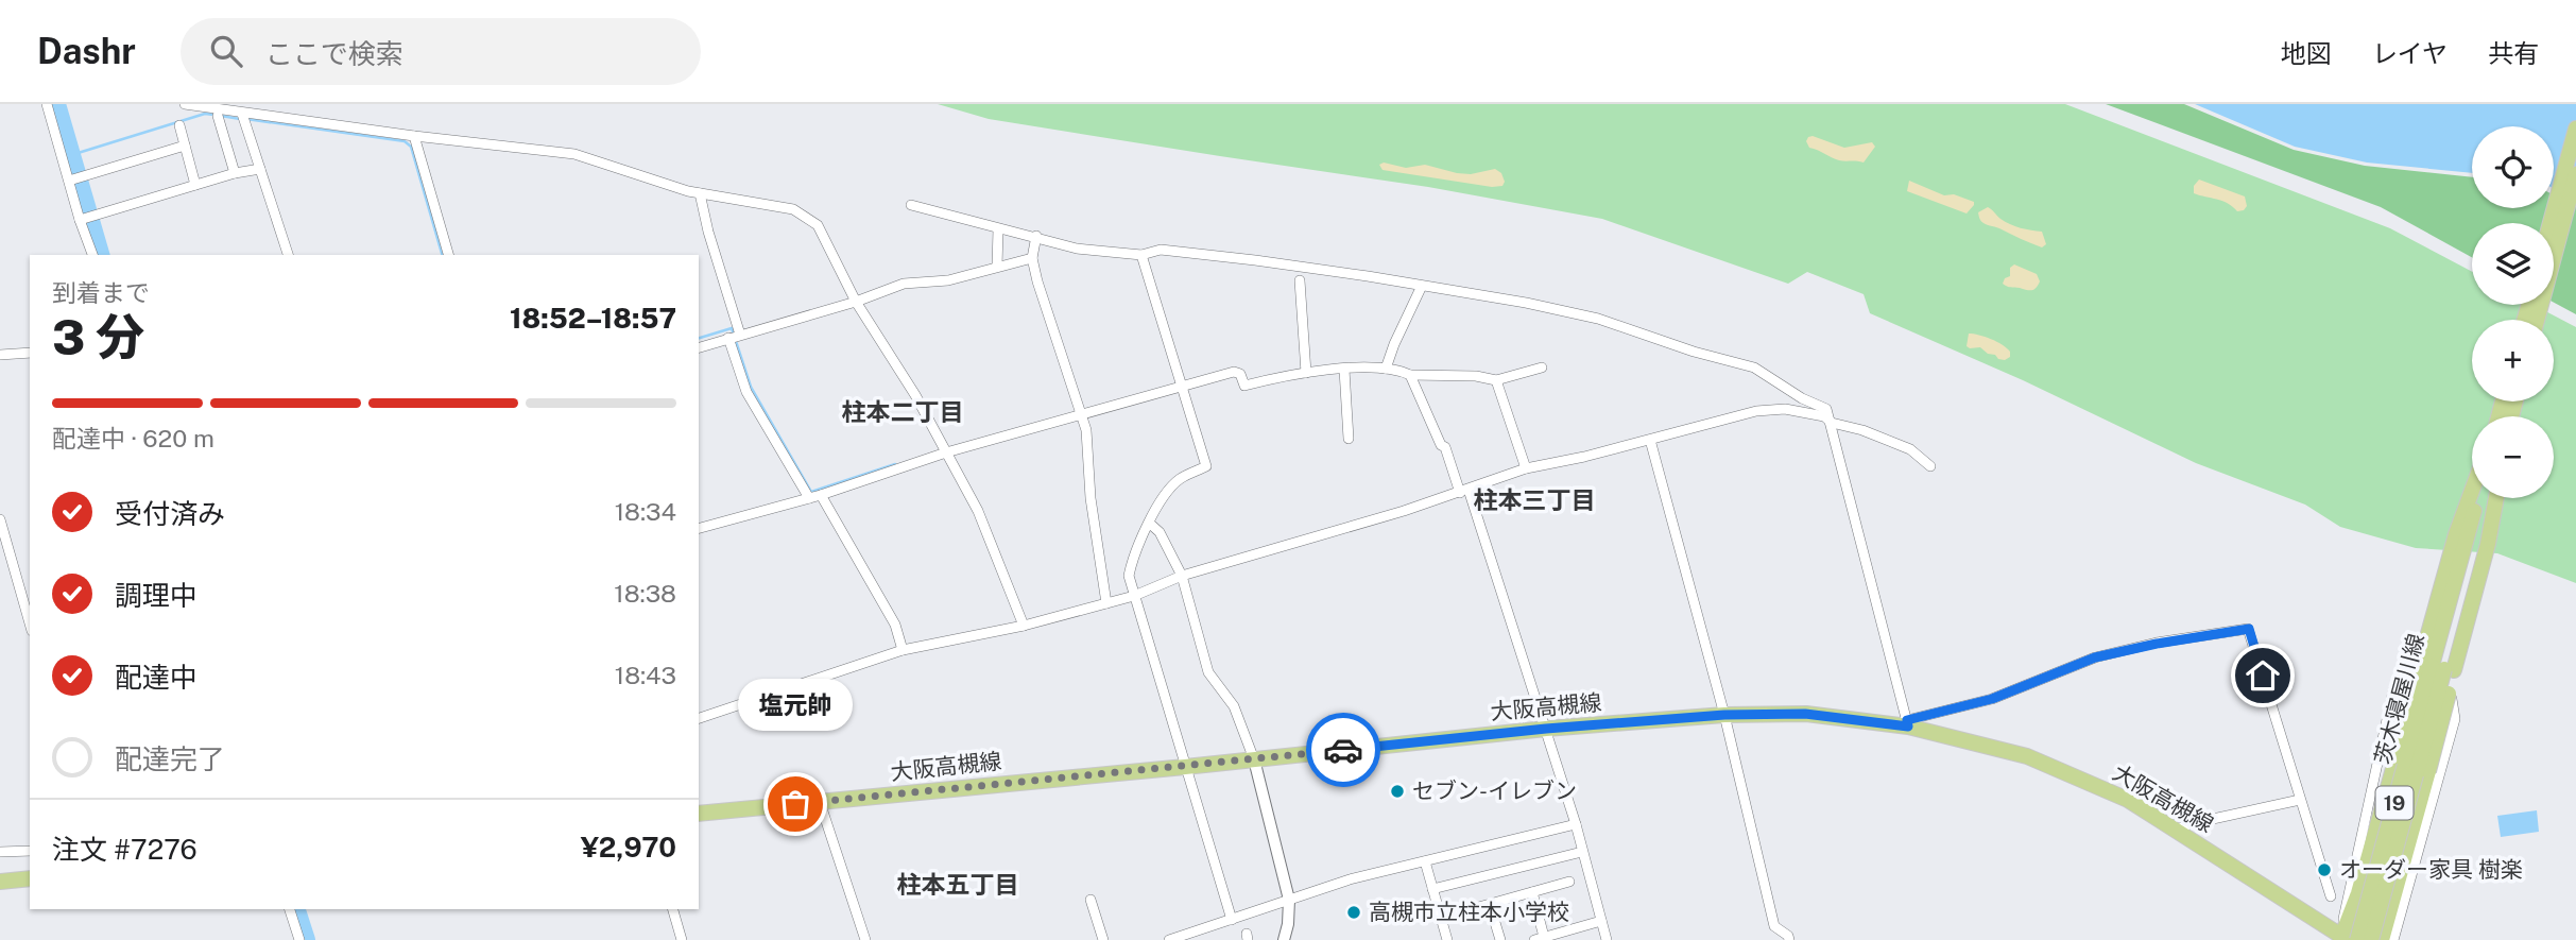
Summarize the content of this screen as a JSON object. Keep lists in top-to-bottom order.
{
  "streets": {
    "main road": ["茨木寝屋川線", "大阪高槻線", "19"]
  },
  "crossings": [
    ["茨木寝屋川線", "大阪高槻線"]
  ],
  "districts": ["柱本二丁目", "柱本三丁目", "柱本五丁目"],
  "places": [
    "セブン-イレブン",
    "塩元帥",
    "オーダー家具 樹楽",
    "高槻市立柱本小学校"
  ],
  "page": {
    "header": "Dashr",
    "search": "ここで検索",
    "nav": ["地図", "レイヤ", "共有"],
    "map_buttons": ["+", "−"],
    "heading": ["3 分", "到着まで", "18:52–18:57"],
    "panel": ["注文 #7276", "¥2,970"],
    "bar": "配達中 · 620 m",
    "list": [
      ["受付済み", "18:34"],
      ["調理中", "18:38"],
      ["配達中", "18:43"],
      "配達完了"
    ],
    "bubble": "塩元帥"
  }
}
